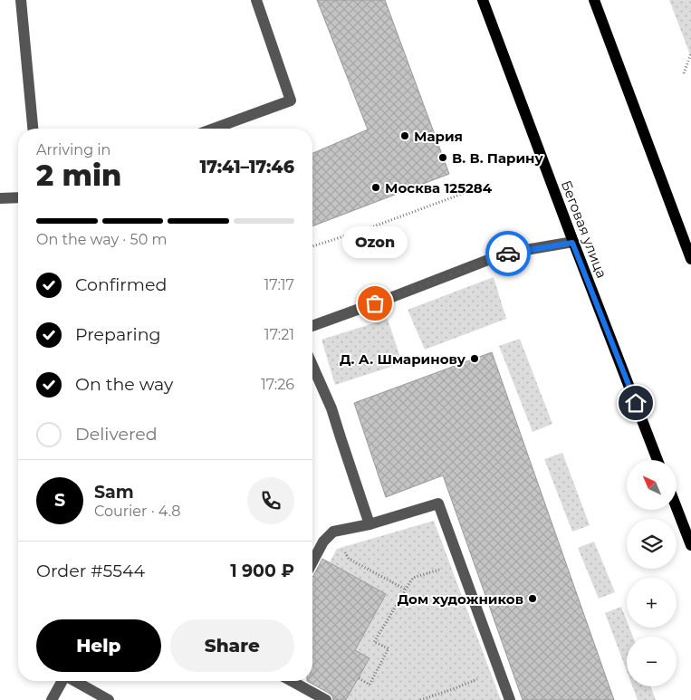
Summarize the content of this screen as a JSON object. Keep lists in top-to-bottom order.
{
  "streets": {
    "main road": ["Беговая улица"]
  },
  "places": [
    "Мария",
    "В. В. Парину",
    "Москва 125284",
    "Ozon",
    "Д. А. Шмаринову",
    "Дом художников"
  ],
  "north": "top left",
  "page": {
    "heading": ["2 min", "Arriving in", "17:41–17:46"],
    "panel": [
      "Sam",
      "Courier · 4.8",
      "Order #5544",
      "1 900 ₽"
    ],
    "bar": "On the way · 50 m",
    "bubble": "Ozon",
    "list": [
      ["Confirmed", "17:17"],
      ["Preparing", "17:21"],
      ["On the way", "17:26"],
      "Delivered"
    ],
    "map_buttons": ["+", "−"],
    "round": "S",
    "buttons": ["Help", "Share"]
  }
}
